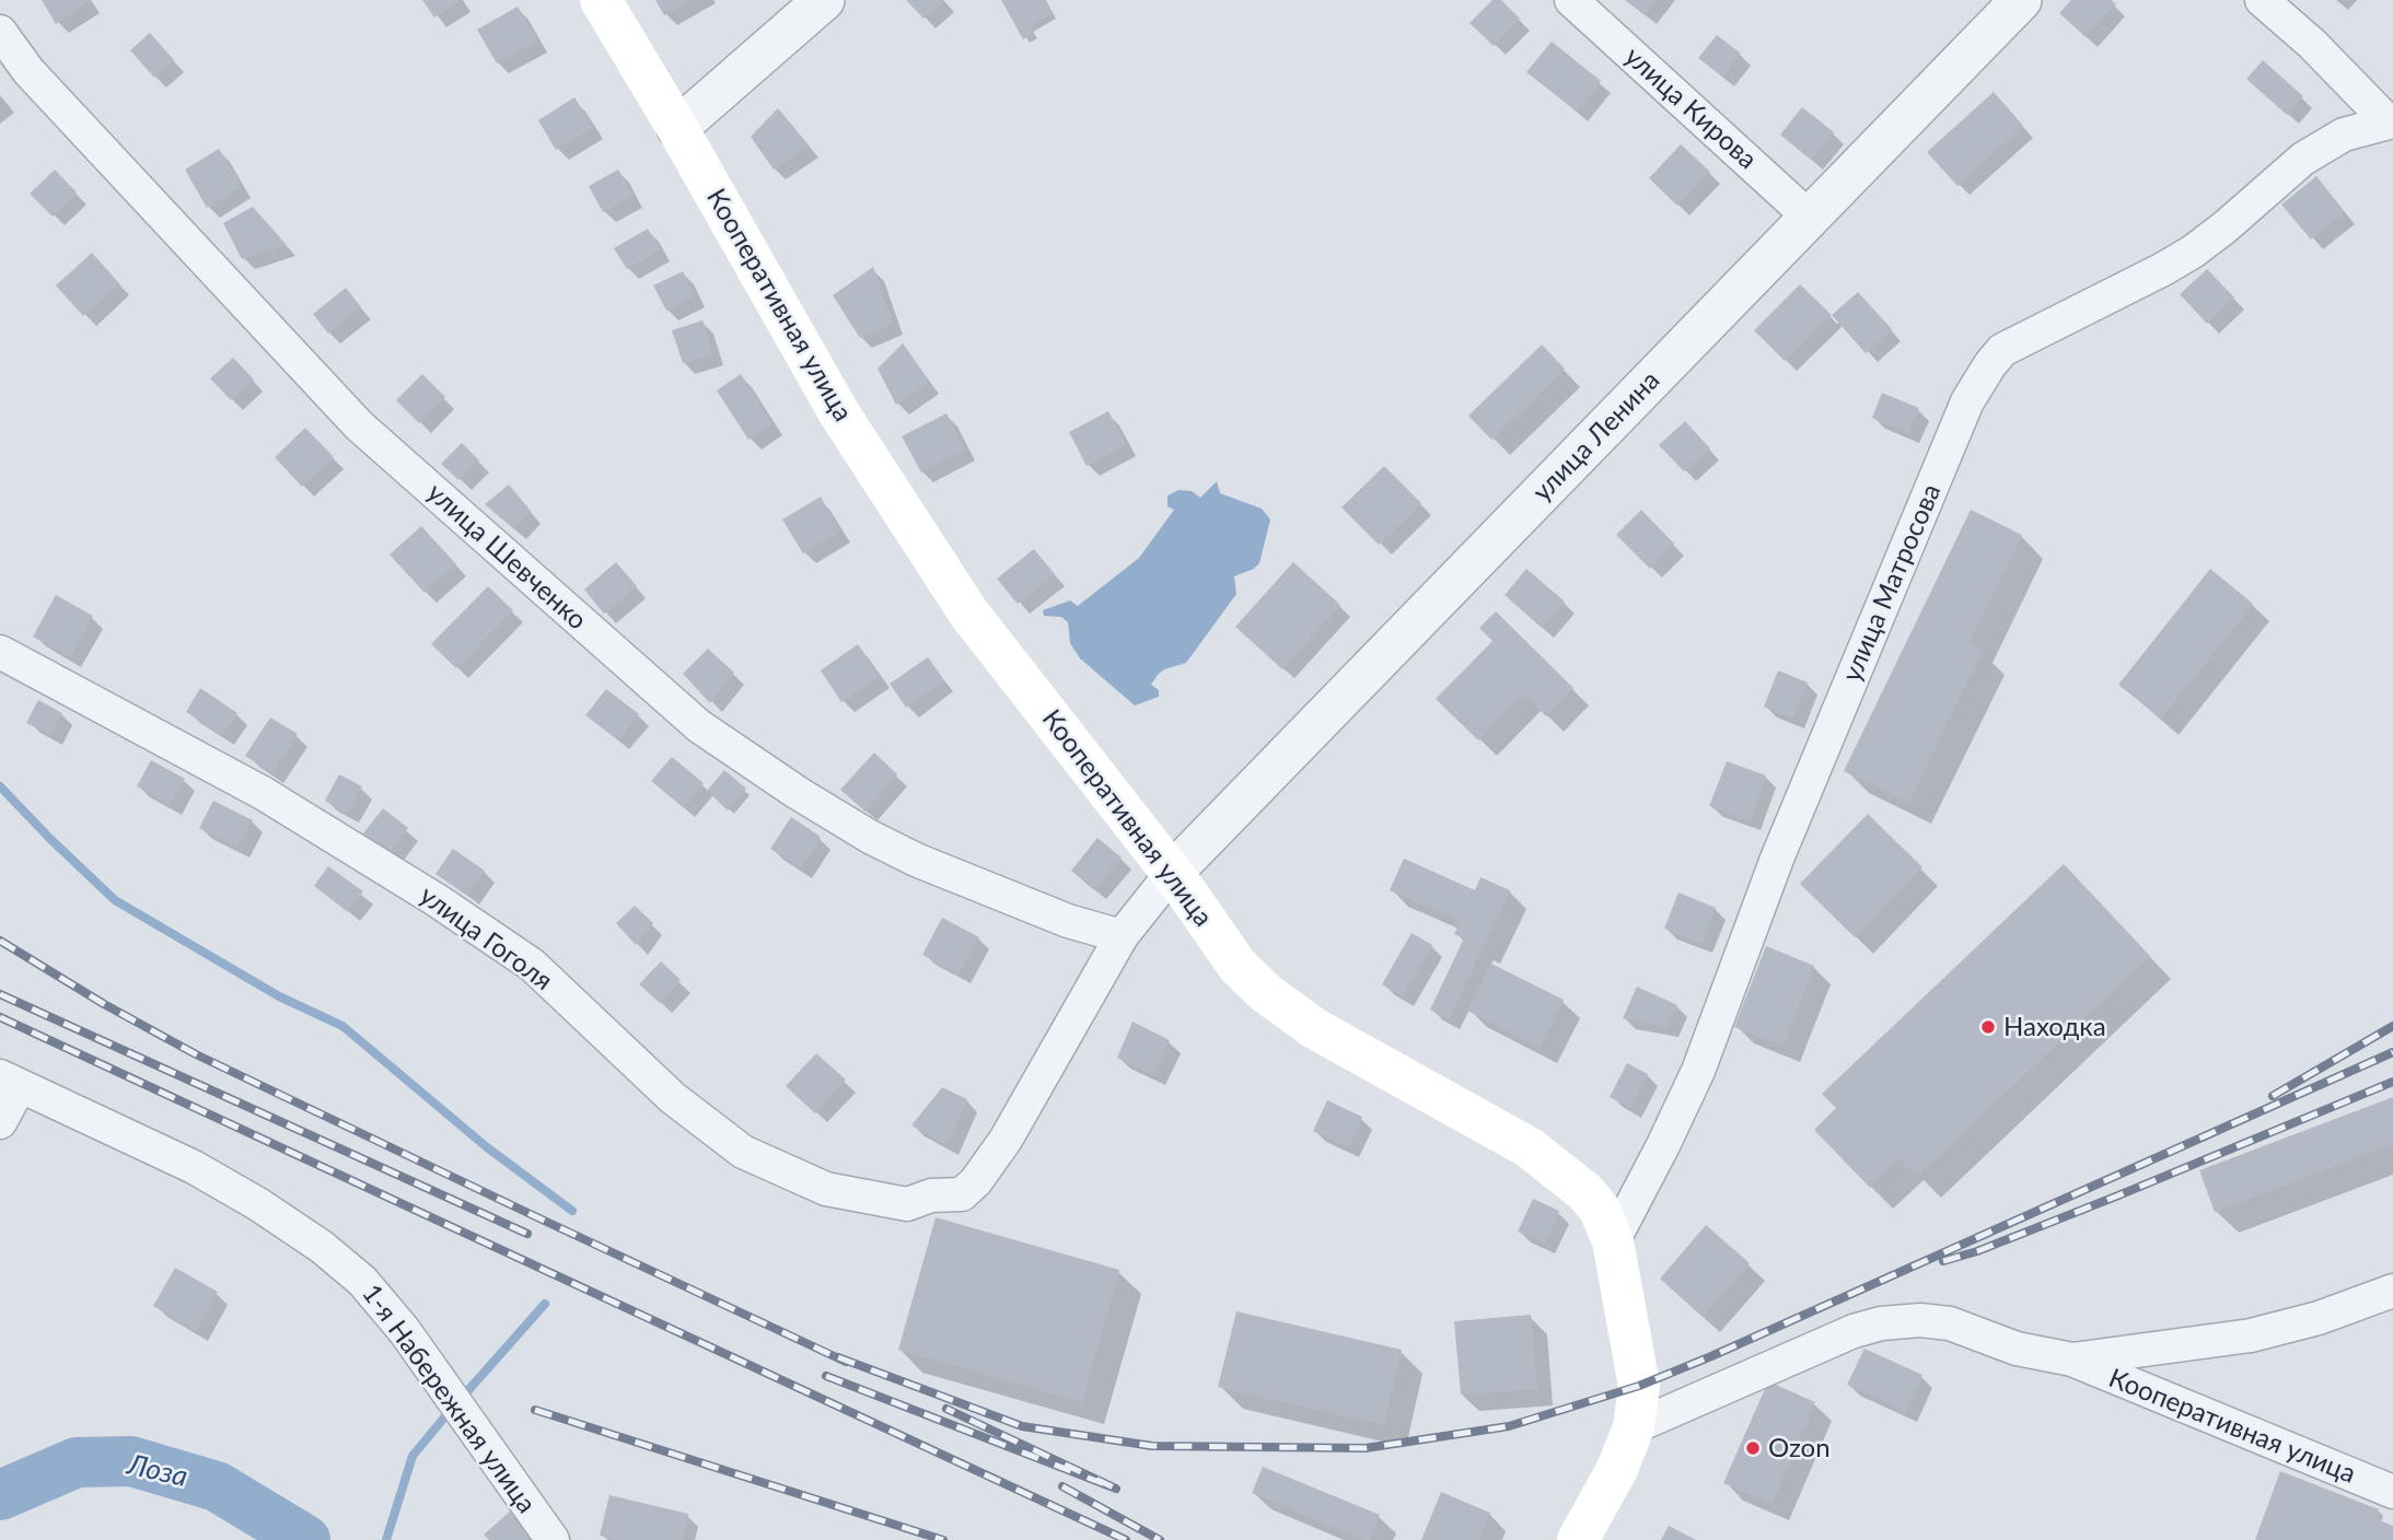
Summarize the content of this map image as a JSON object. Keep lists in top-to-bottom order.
{
  "streets": {
    "main road": ["Кооперативная улица"],
    "street": [
      "улица Кирова",
      "улица Ленина",
      "улица Шевченко",
      "улица Матросова",
      "улица Гоголя",
      "1-я Набережная улица"
    ]
  },
  "crossings": [
    ["улица Кирова", "улица Ленина"],
    ["Кооперативная улица", "улица Ленина"],
    ["Кооперативная улица", "улица Матросова"],
    ["улица Шевченко", "улица Гоголя"]
  ],
  "water": ["Лоза"],
  "places": ["Находка", "Ozon"]
}
